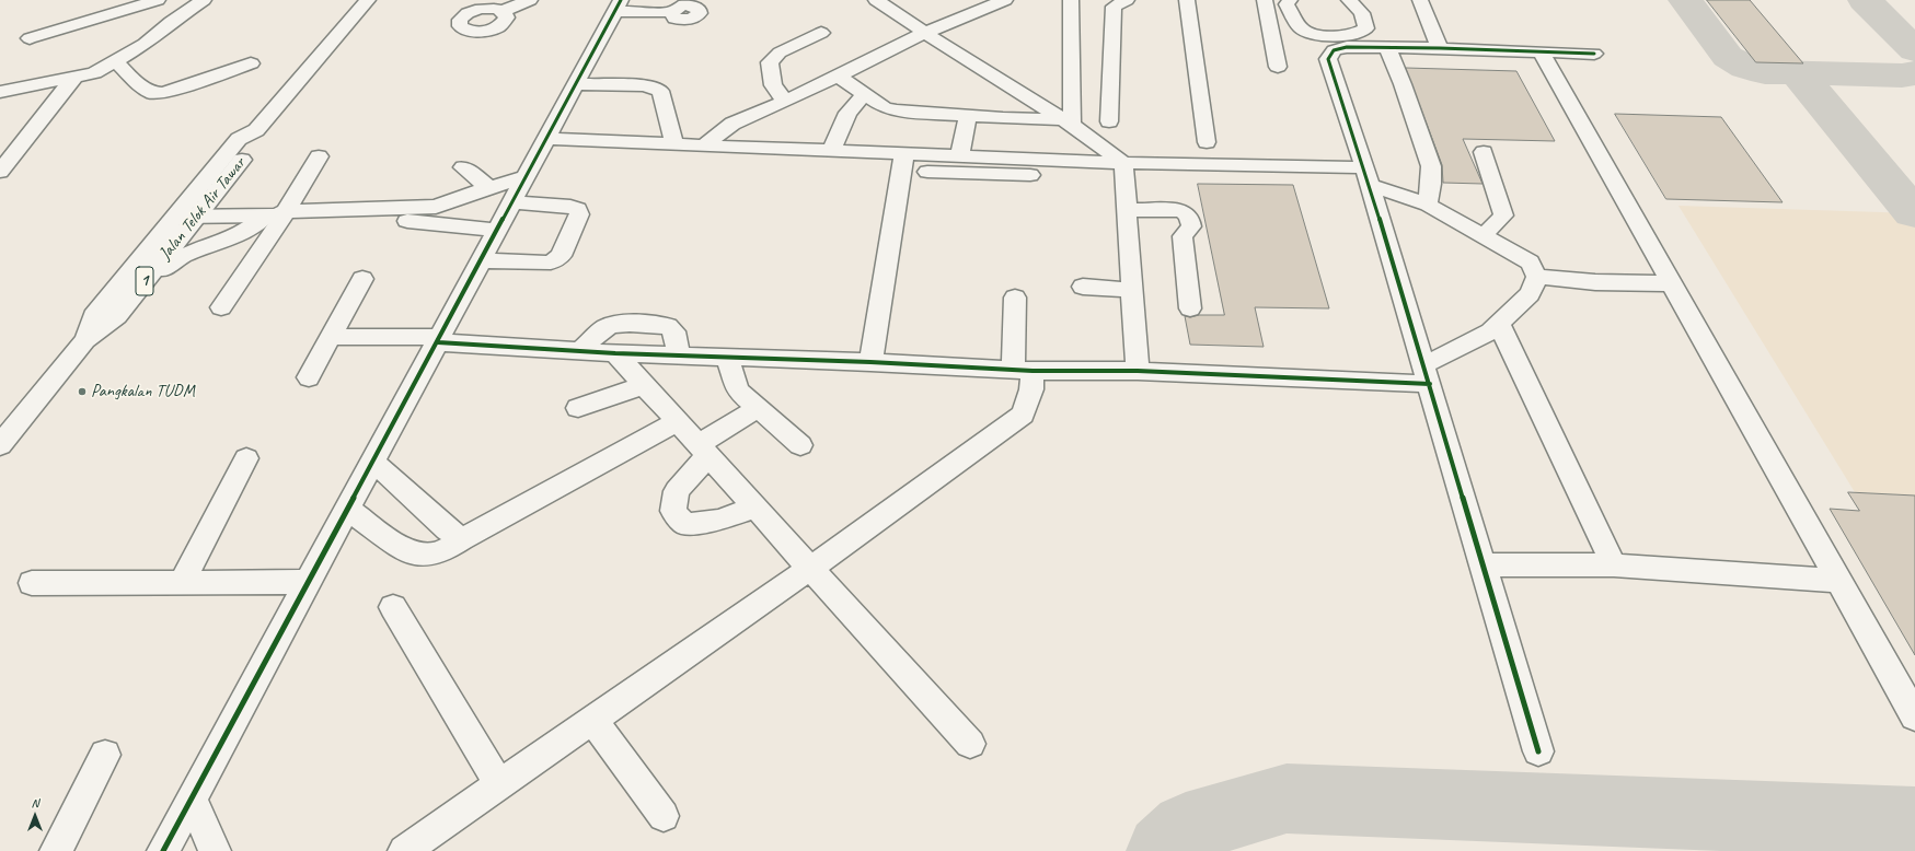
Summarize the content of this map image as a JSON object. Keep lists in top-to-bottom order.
{
  "streets": {
    "street": ["Jalan Telok Air Tawar", "1"]
  },
  "places": ["Pangkalan TUDM"],
  "north": "top"
}
